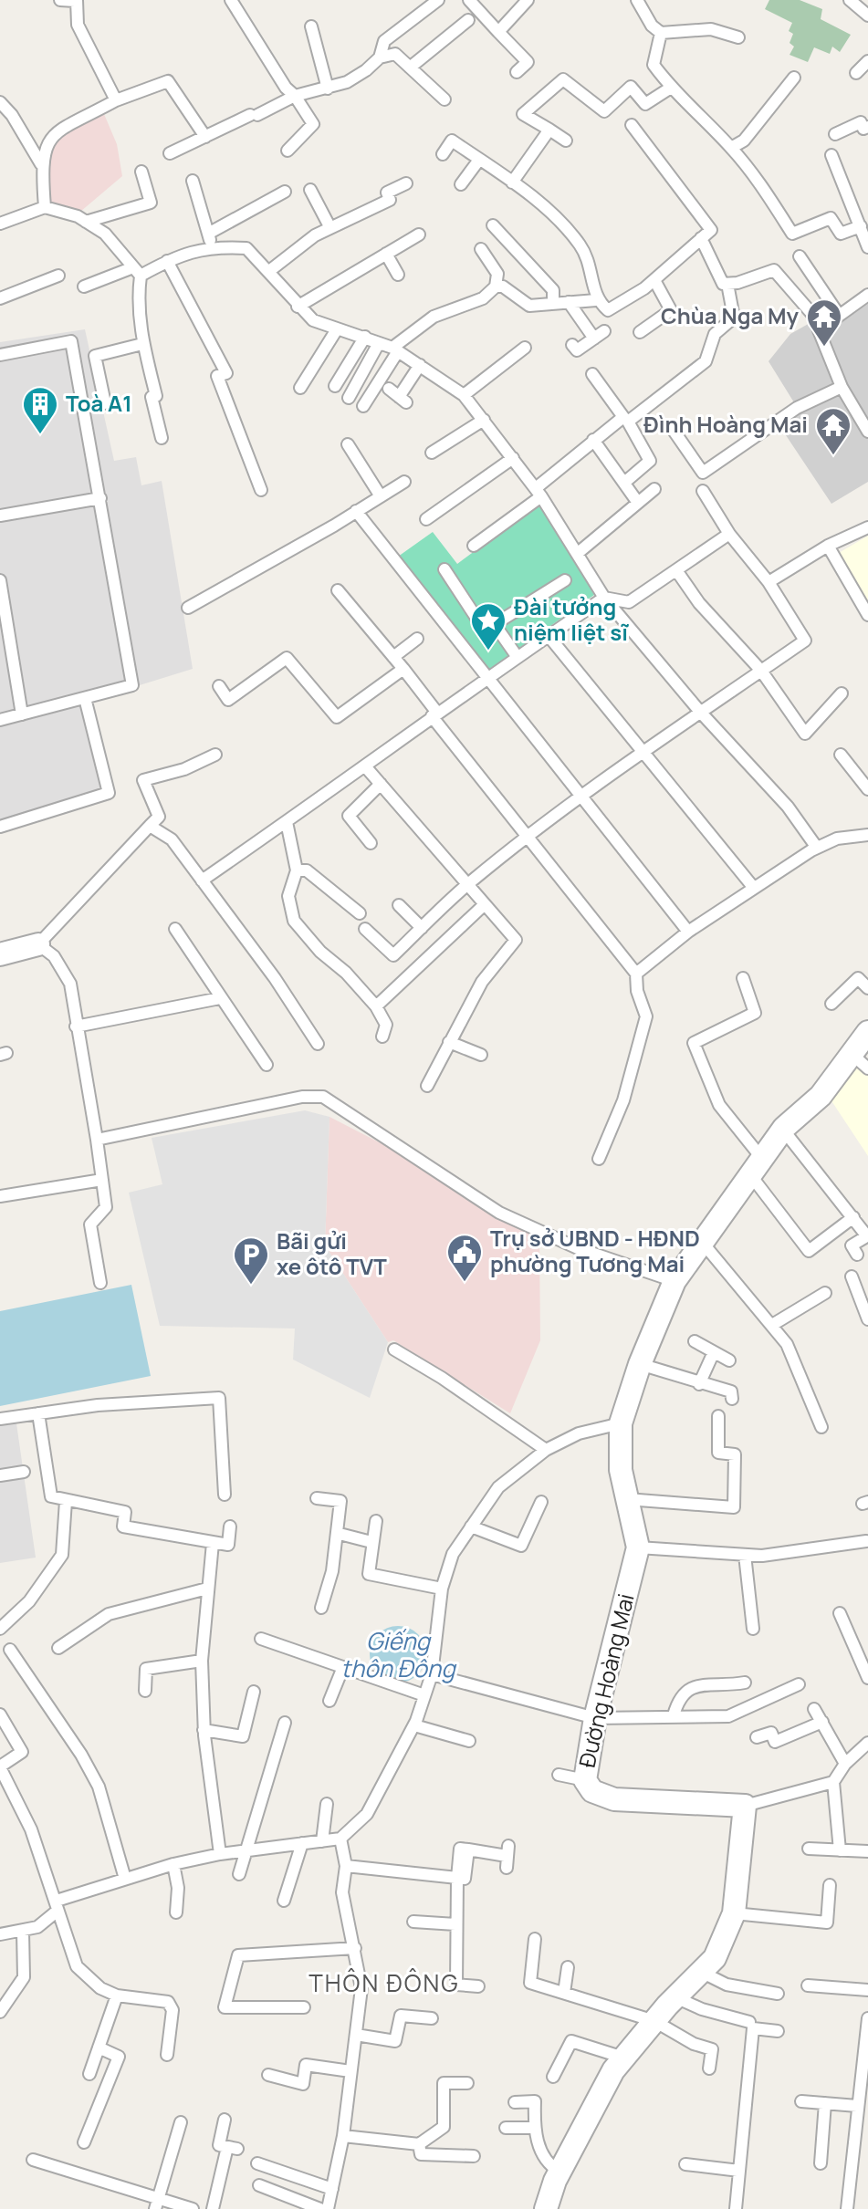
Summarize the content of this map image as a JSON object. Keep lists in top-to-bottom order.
{
  "streets": {
    "street": ["Đường Hoàng Mai"]
  },
  "districts": ["THÔN ĐÔNG"],
  "water": ["Giếng thôn Đông"],
  "places": {
    "temple": ["Chùa Nga My", "Đình Hoàng Mai"],
    "building": ["Toà A1"],
    "place": ["Đài tưởng niệm liệt sĩ"],
    "public building": ["Trụ sở UBND - HĐND phường Tương Mai"],
    "parking": ["Bãi gửi xe ôtô TVT"]
  }
}
